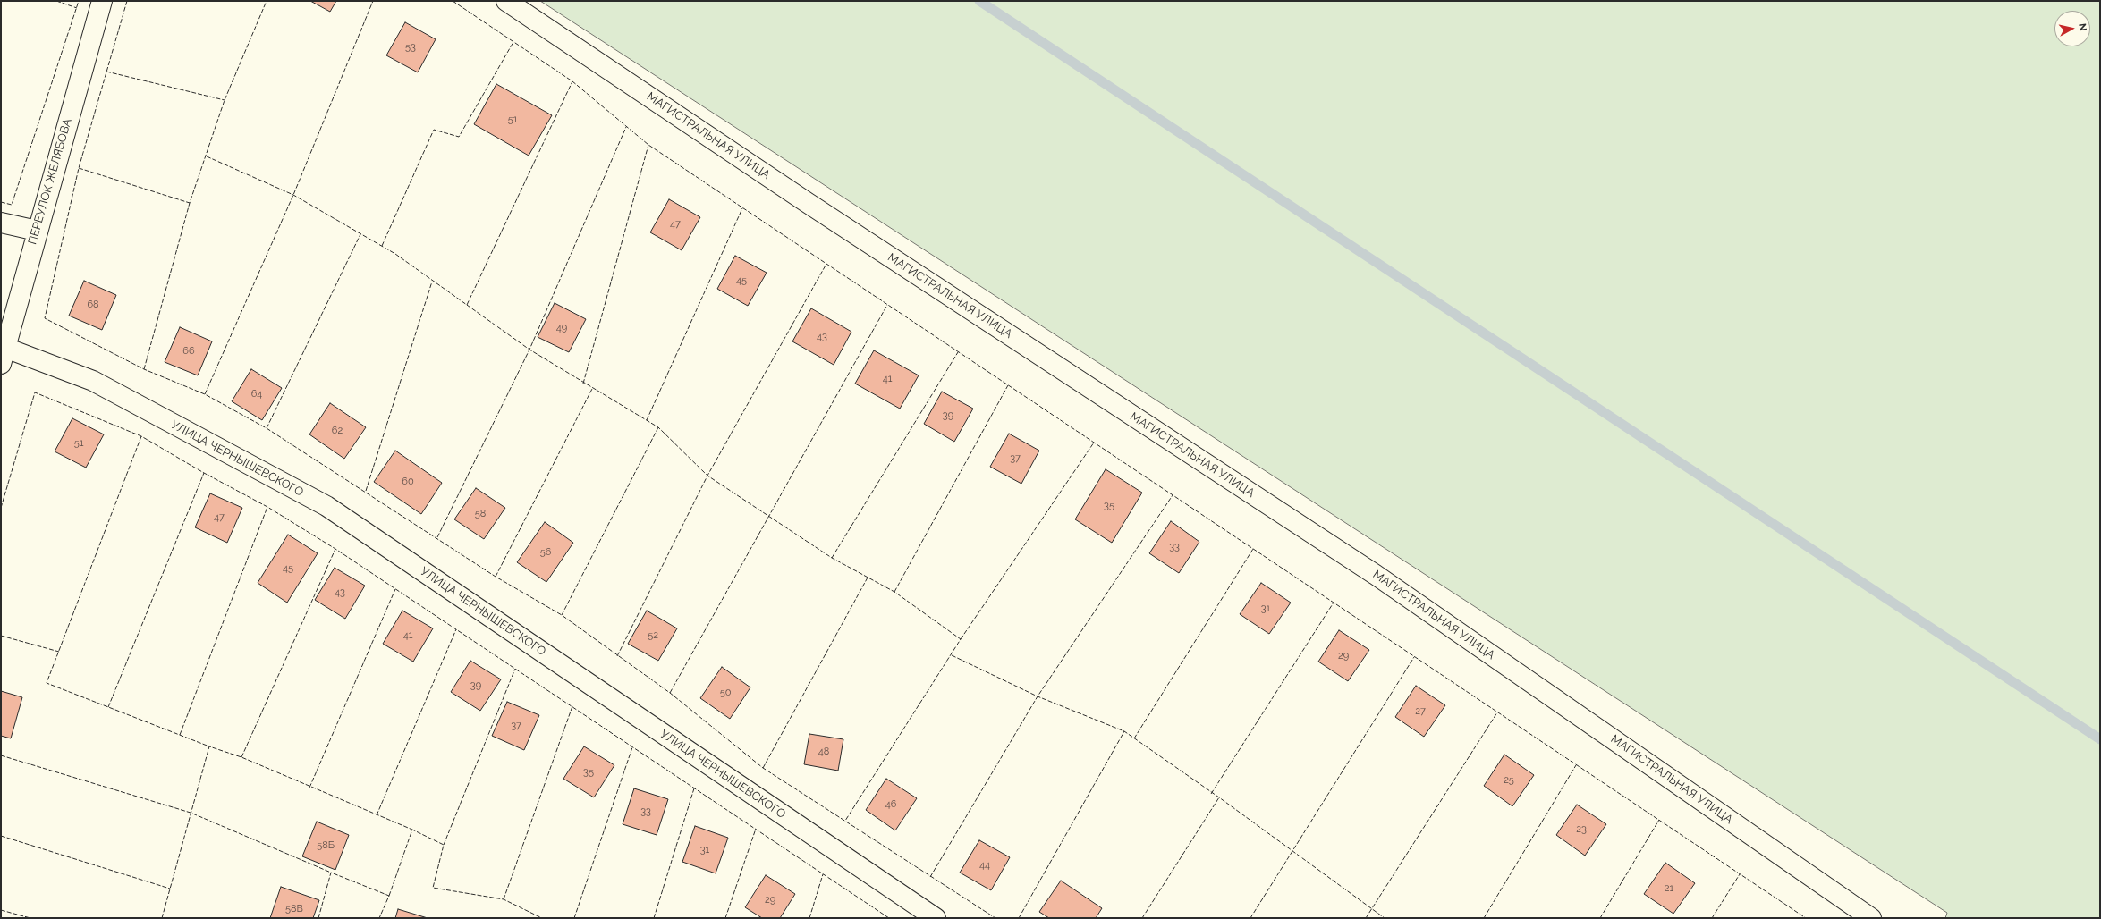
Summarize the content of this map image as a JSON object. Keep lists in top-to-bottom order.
{
  "streets": {
    "street": ["МАГИСТРАЛЬНАЯ УЛИЦА", "ПЕРЕУЛОК ЖЕЛЯБОВА", "УЛИЦА ЧЕРНЫШЕВСКОГО"]
  },
  "crossings": [
    ["ПЕРЕУЛОК ЖЕЛЯБОВА", "УЛИЦА ЧЕРНЫШЕВСКОГО"]
  ],
  "house_numbers": [
    "53",
    "51",
    "47",
    "45",
    "68",
    "49",
    "43",
    "66",
    "41",
    "64",
    "39",
    "62",
    "51",
    "37",
    "60",
    "35",
    "58",
    "47",
    "33",
    "56",
    "45",
    "43",
    "31",
    "41",
    "52",
    "29",
    "39",
    "50",
    "27",
    "37",
    "48",
    "35",
    "25",
    "46",
    "33",
    "23",
    "58Б",
    "31",
    "44",
    "21",
    "29",
    "58В"
  ],
  "north": "right"
}
